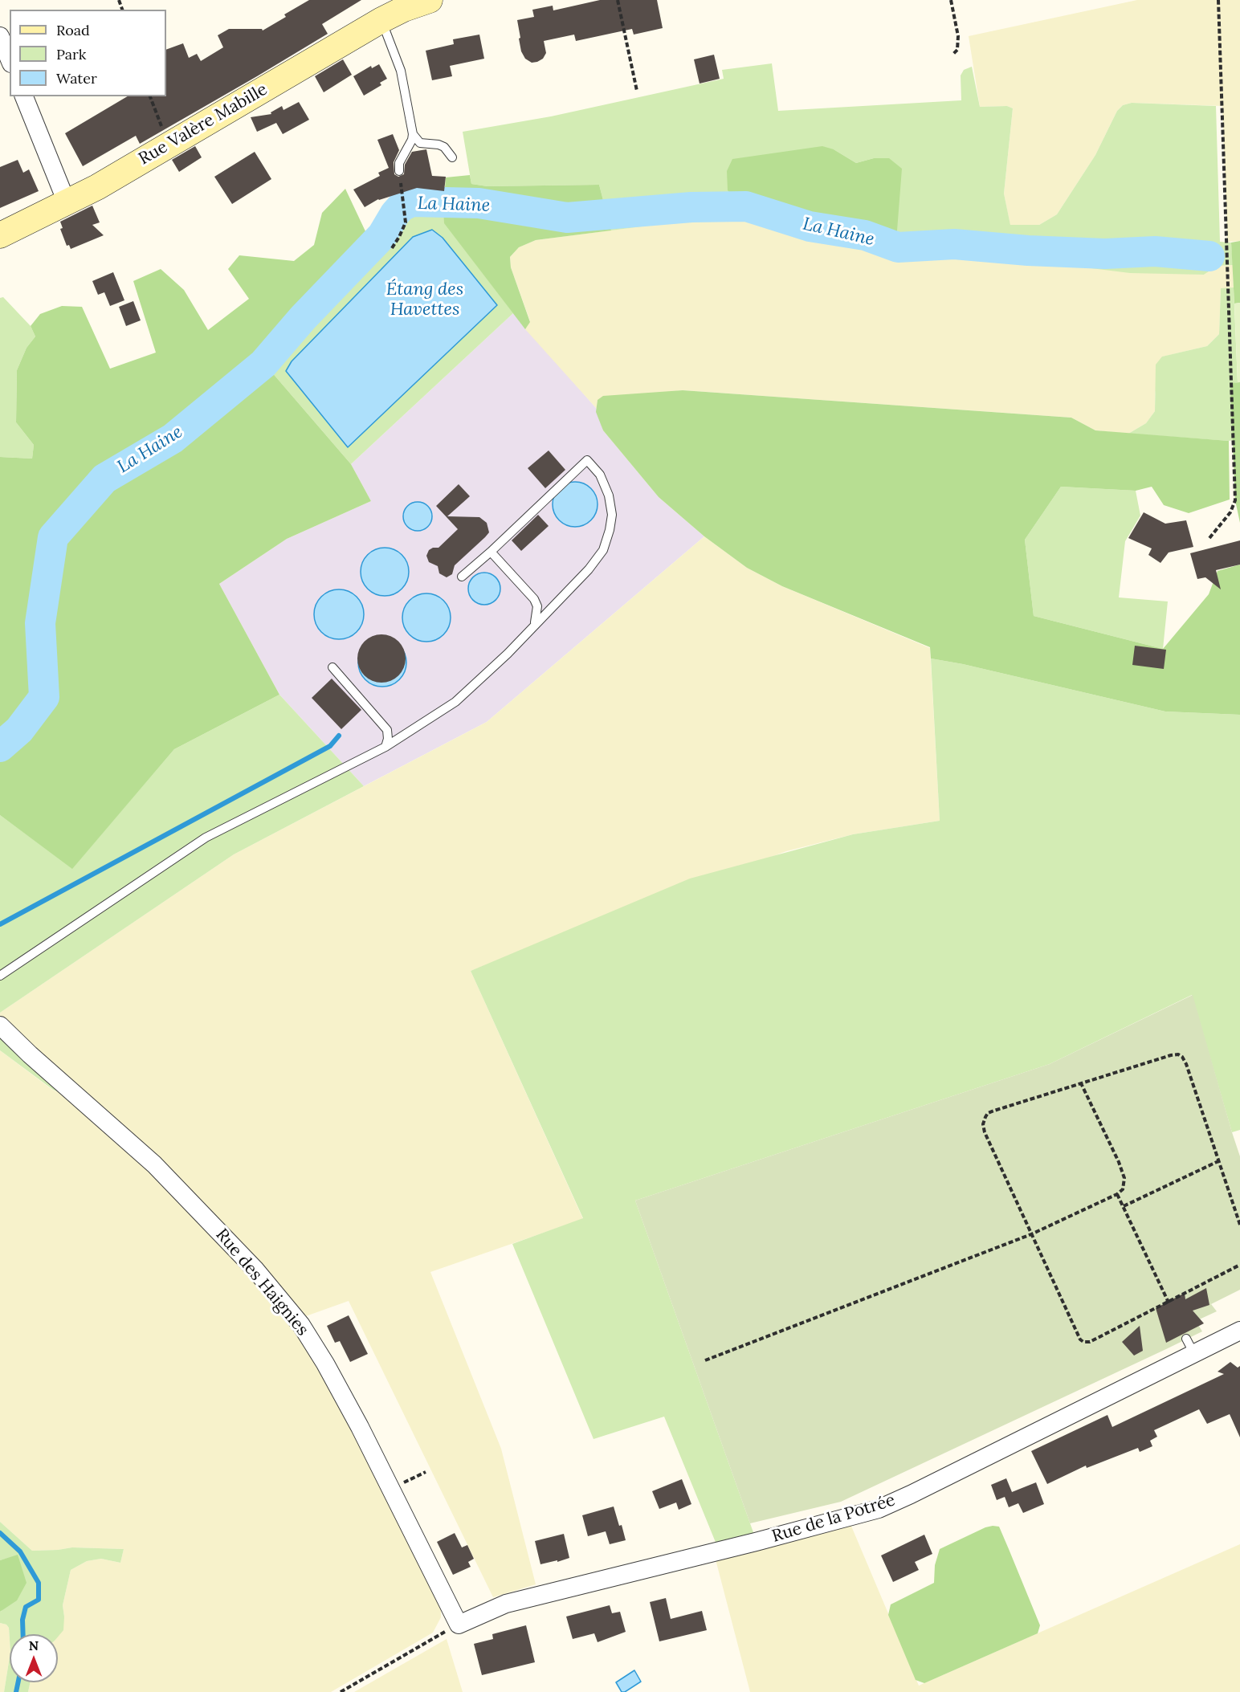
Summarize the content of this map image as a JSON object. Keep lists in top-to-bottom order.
{
  "streets": {
    "street": ["Rue Valère Mabille", "Rue des Haignies", "Rue de la Potrée"]
  },
  "crossings": [
    ["Rue des Haignies", "Rue de la Potrée"]
  ],
  "water": ["La Haine", "Étang des Havettes"],
  "legend": ["Road", "Park", "Water"],
  "north": "top"
}
